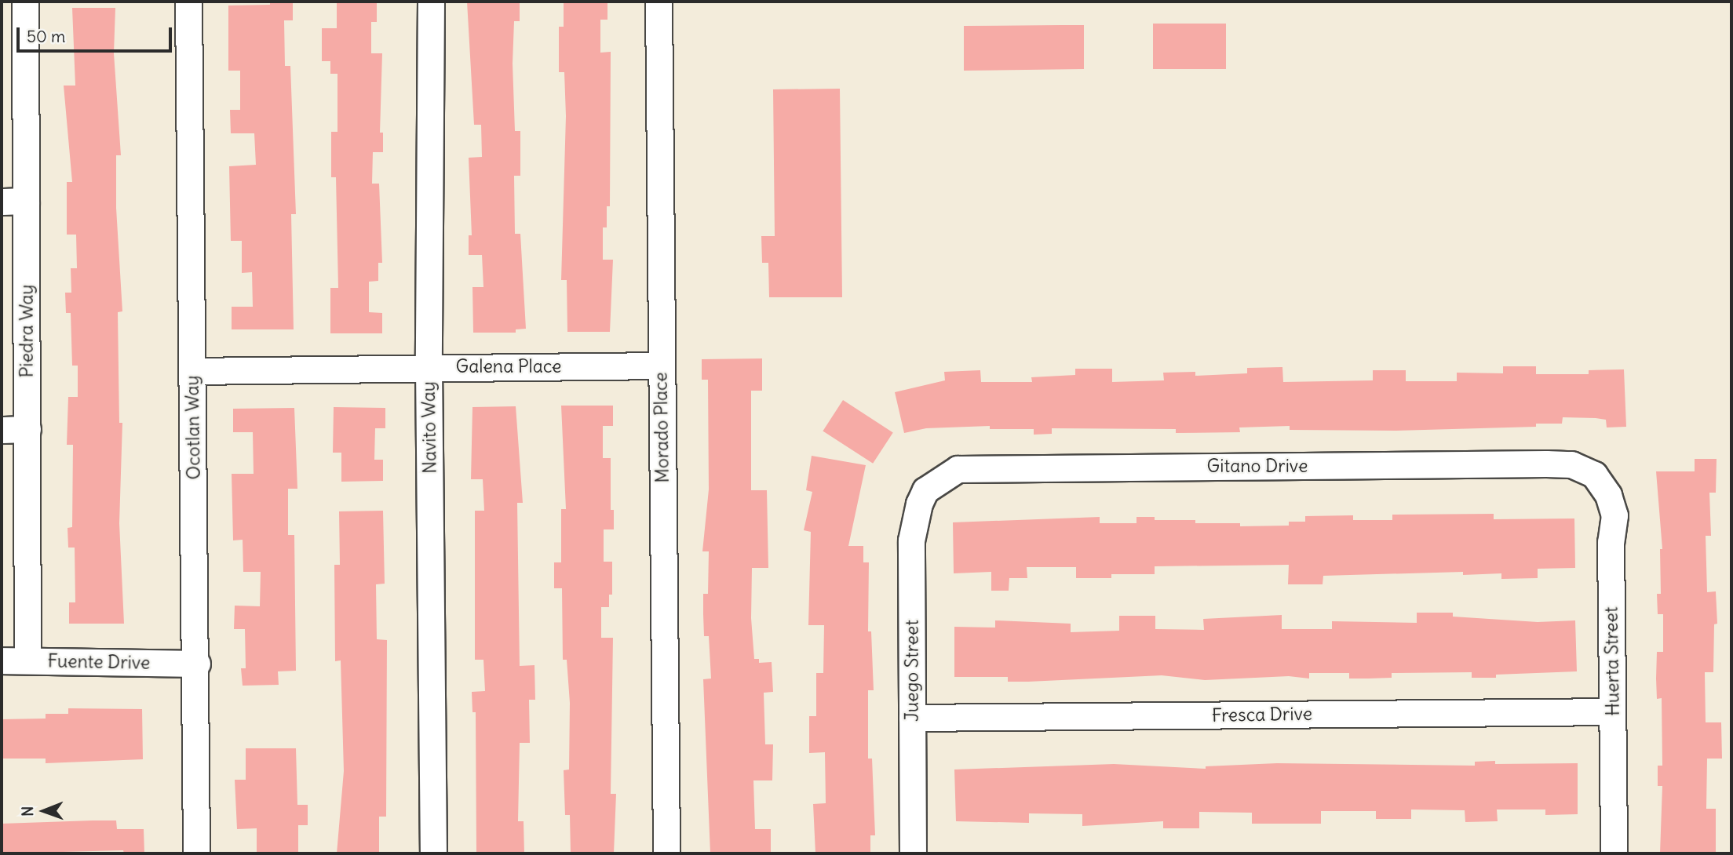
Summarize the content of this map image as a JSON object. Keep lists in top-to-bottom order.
{
  "streets": {
    "street": [
      "Piedra Way",
      "Galena Place",
      "Ocotlan Way",
      "Navito Way",
      "Morado Place",
      "Gitano Drive",
      "Huerta Street",
      "Fuente Drive",
      "Juego Street",
      "Fresca Drive"
    ]
  },
  "crossings": [
    ["Piedra Way", "Fuente Drive"],
    ["Galena Place", "Ocotlan Way"],
    ["Galena Place", "Navito Way"],
    ["Galena Place", "Morado Place"],
    ["Ocotlan Way", "Fuente Drive"],
    ["Gitano Drive", "Huerta Street"],
    ["Gitano Drive", "Juego Street"],
    ["Huerta Street", "Fresca Drive"],
    ["Juego Street", "Fresca Drive"]
  ],
  "scale_bar": "50 m",
  "north": "left"
}
